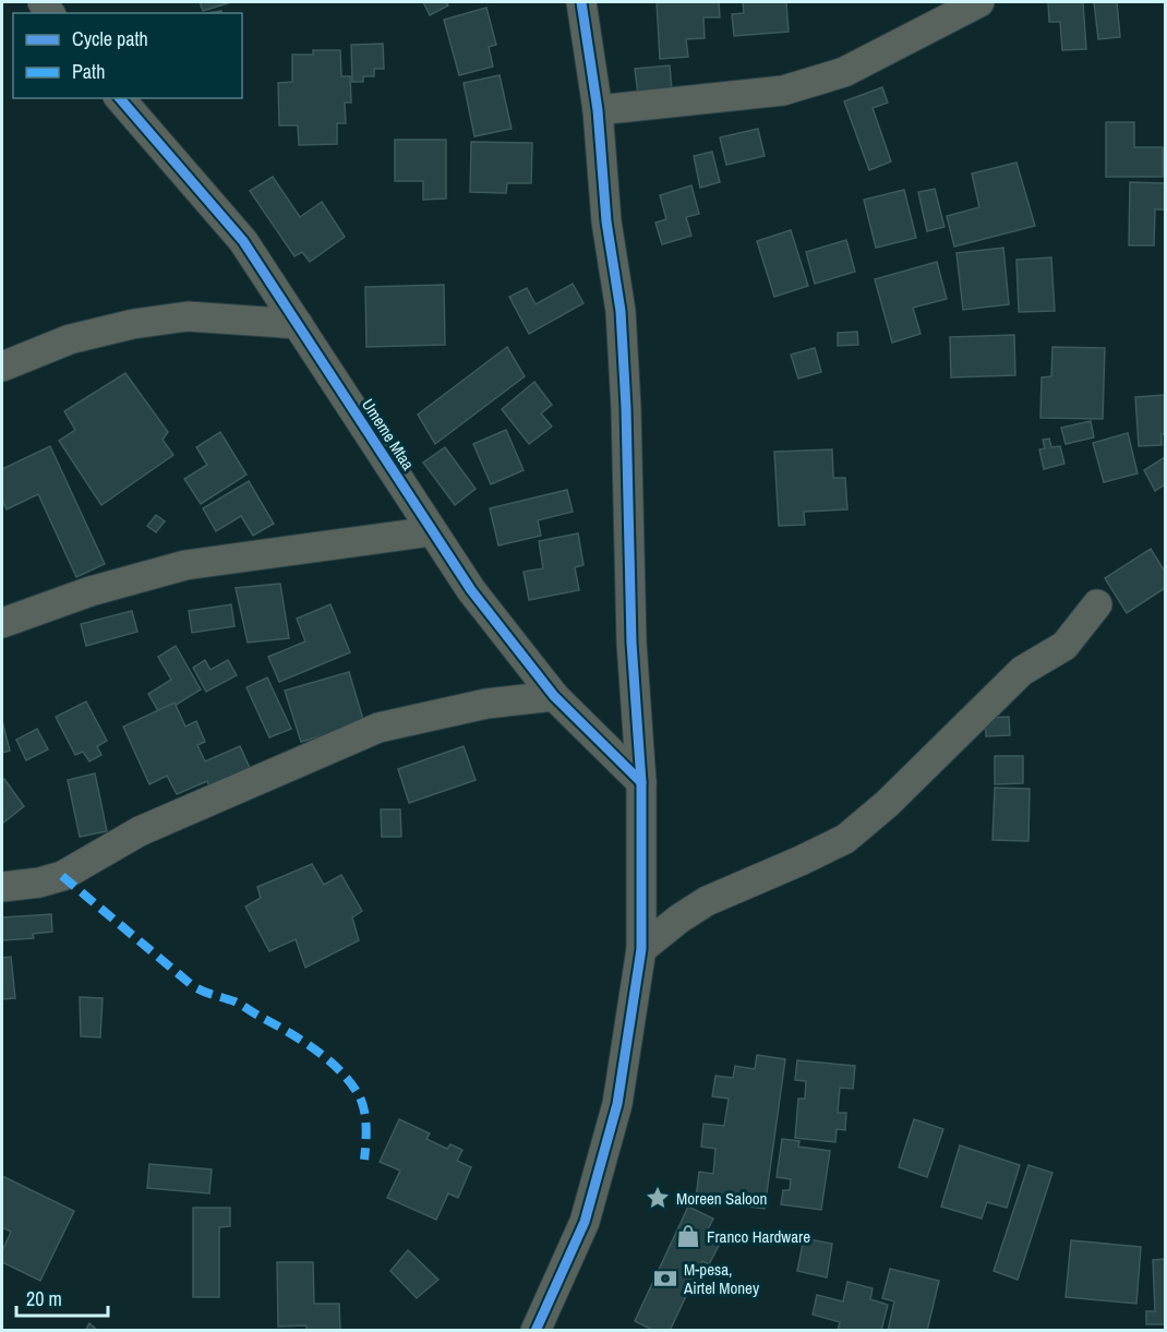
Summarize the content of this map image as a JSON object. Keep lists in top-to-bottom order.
{
  "streets": {
    "street": ["Umeme Mtaa"]
  },
  "places": {
    "place": ["Moreen Saloon"],
    "shop": ["Franco Hardware"],
    "bank": ["M-pesa, Airtel Money"]
  },
  "legend": ["Cycle path", "Path"],
  "scale_bar": "20 m"
}
